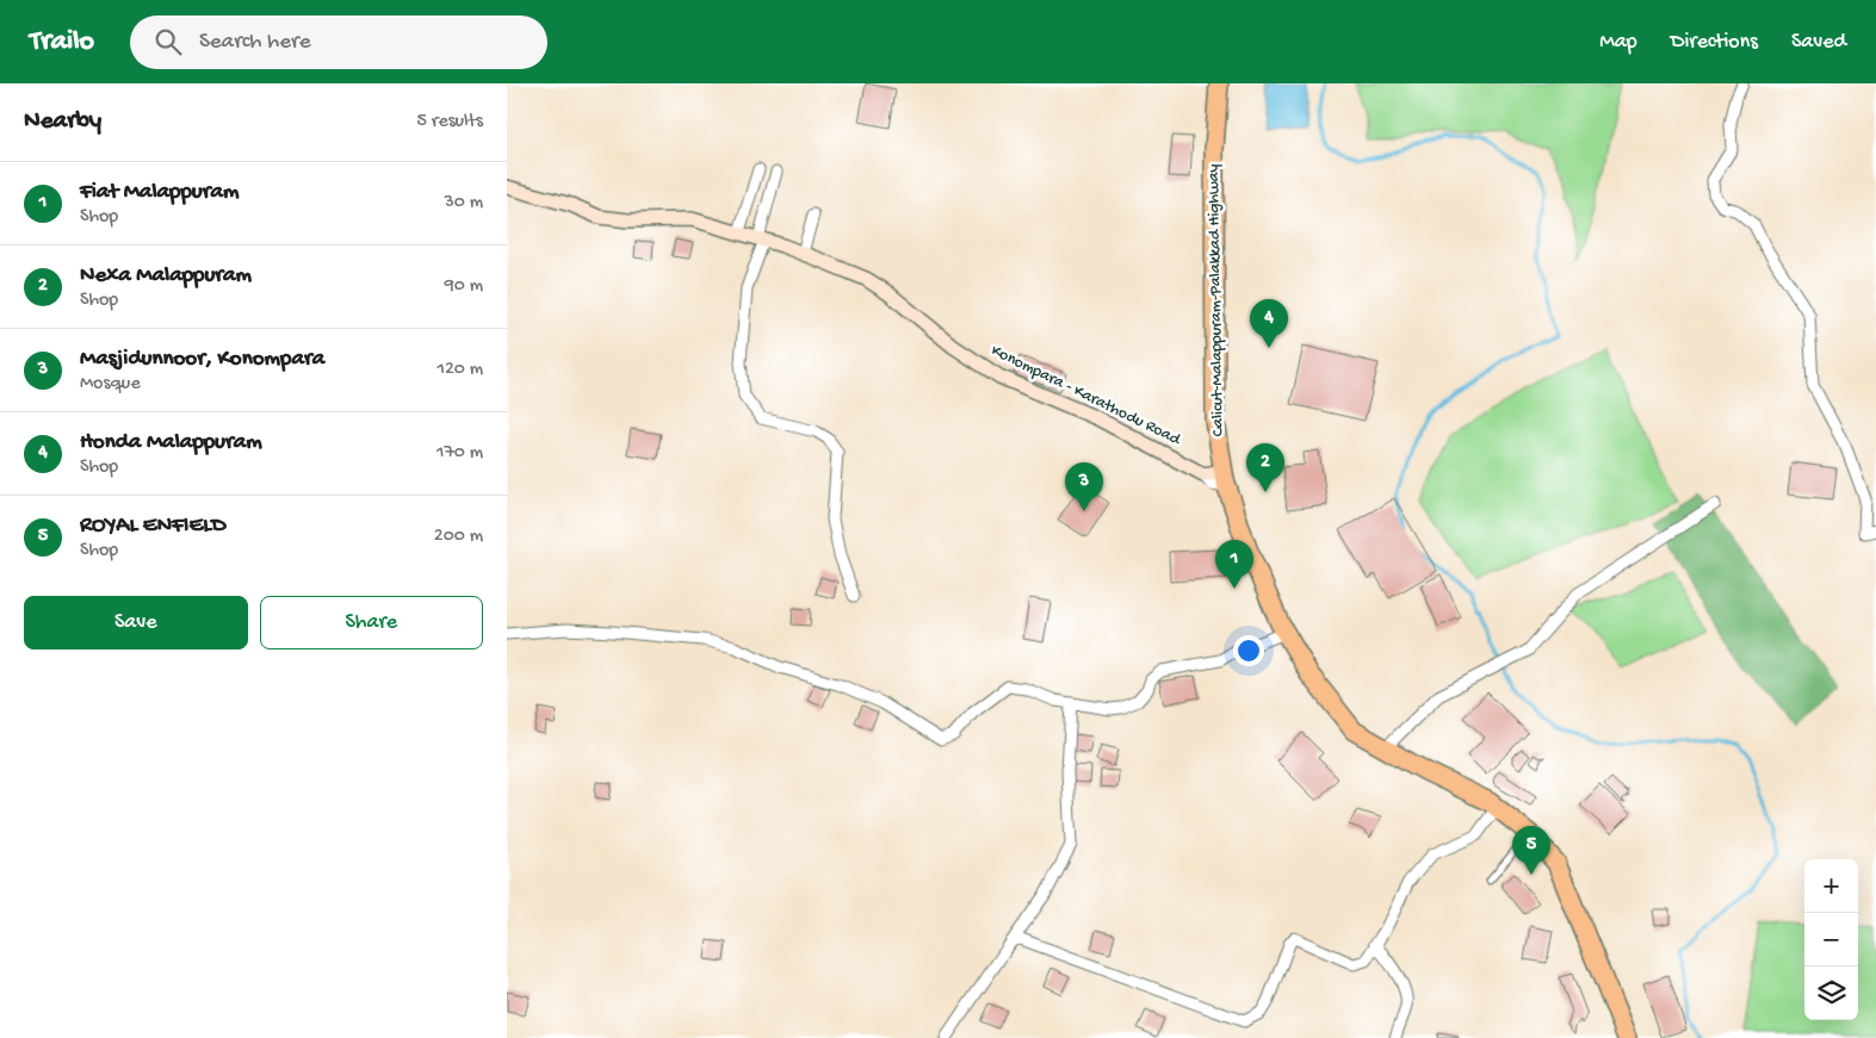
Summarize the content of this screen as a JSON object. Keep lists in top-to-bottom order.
{
  "streets": {
    "highway": ["Calicut-Malappuram-Palakkad Highway"],
    "main road": ["Konompara - Karathodu Road"]
  },
  "crossings": [
    ["Calicut-Malappuram-Palakkad Highway", "Konompara - Karathodu Road"]
  ],
  "page": {
    "header": "Trailo",
    "search": "Search here",
    "nav": ["Map", "Directions", "Saved"],
    "heading": ["Nearby", "5 results"],
    "list": [
      {
        "mark": "1",
        "name": "Fiat Malappuram",
        "note": "Shop",
        "value": "30 m"
      },
      {
        "mark": "2",
        "name": "Nexa Malappuram",
        "note": "Shop",
        "value": "90 m"
      },
      {
        "mark": "3",
        "name": "Masjidunnoor, Konompara",
        "note": "Mosque",
        "value": "120 m"
      },
      {
        "mark": "4",
        "name": "Honda Malappuram",
        "note": "Shop",
        "value": "170 m"
      },
      {
        "mark": "5",
        "name": "ROYAL ENFIELD",
        "note": "Shop",
        "value": "200 m"
      }
    ],
    "pins": [
      "4",
      "2",
      "3",
      "1",
      "5"
    ],
    "buttons": ["Save", "Share"],
    "map_buttons": ["+", "−"]
  }
}
